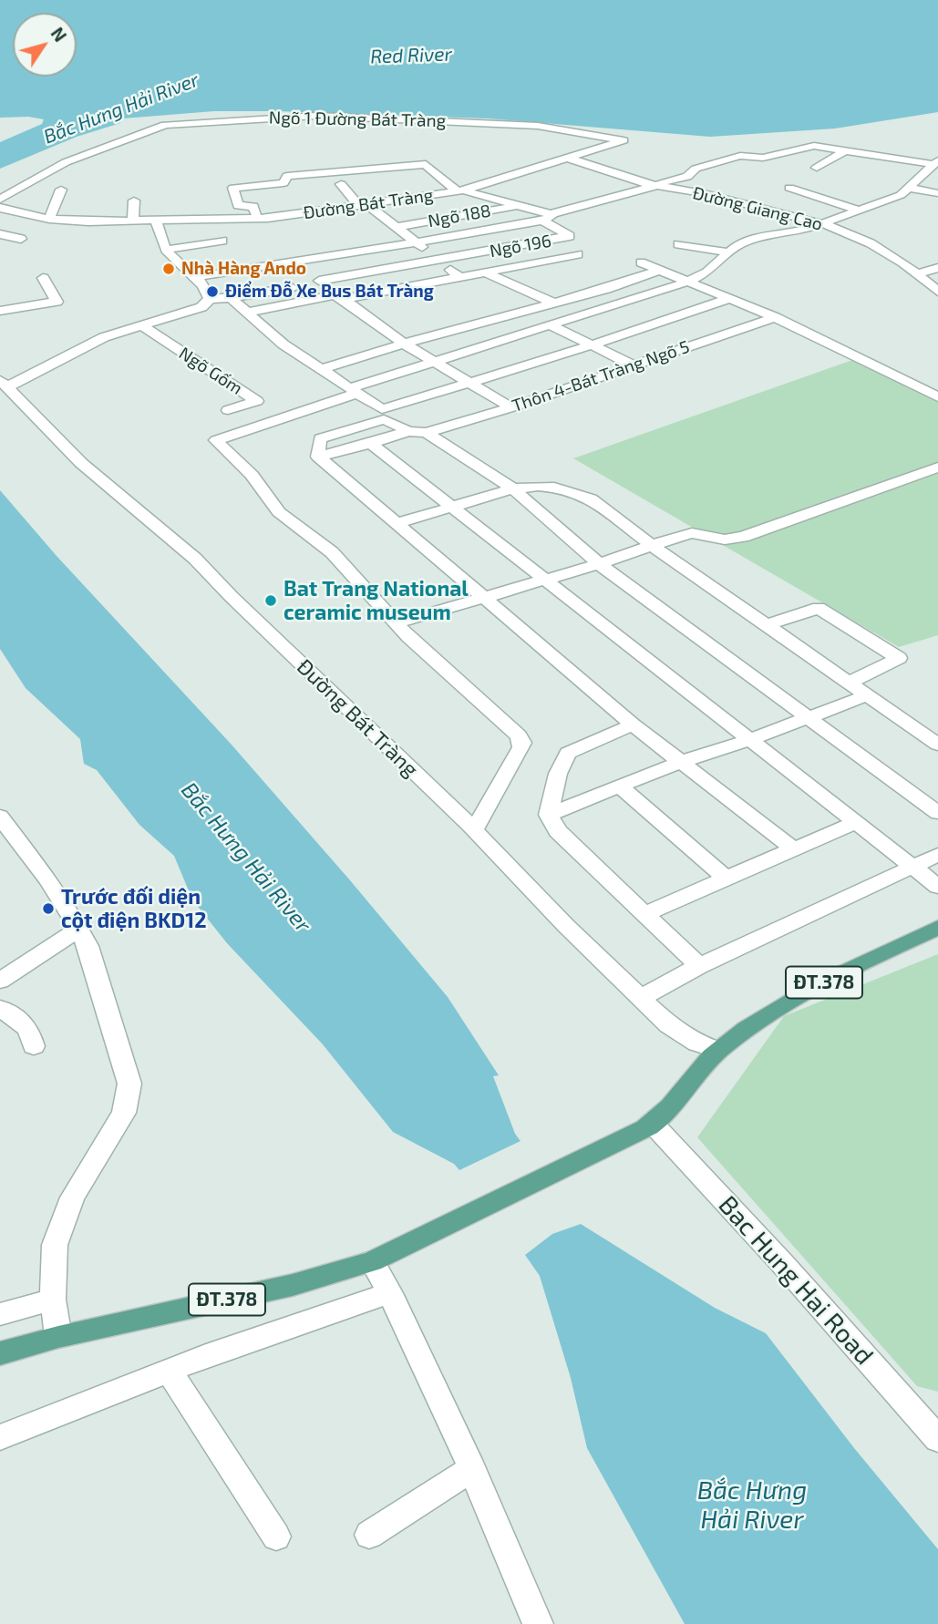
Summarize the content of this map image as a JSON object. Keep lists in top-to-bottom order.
{
  "streets": {
    "main road": ["ĐT.378"],
    "street": [
      "Ngõ 1 Đường Bát Tràng",
      "Đường Bát Tràng",
      "Đường Giang Cao",
      "Ngõ 188",
      "Ngõ 196",
      "Ngõ Gốm",
      "Thôn 4-Bát Tràng Ngõ 5",
      "Bac Hung Hai Road"
    ]
  },
  "crossings": [
    ["Ngõ 1 Đường Bát Tràng", "Đường Giang Cao"],
    ["Đường Bát Tràng", "Ngõ 188"],
    ["Đường Bát Tràng", "Ngõ 196"],
    ["Đường Bát Tràng", "ĐT.378"],
    ["ĐT.378", "Bac Hung Hai Road"]
  ],
  "water": ["Red River", "Bắc Hưng Hải River"],
  "places": [
    "Nhà Hàng Ando",
    "Điểm Đỗ Xe Bus Bát Tràng",
    "Bat Trang National ceramic museum",
    "Trước đối diện cột điện BKD12"
  ],
  "north": "top right"
}
